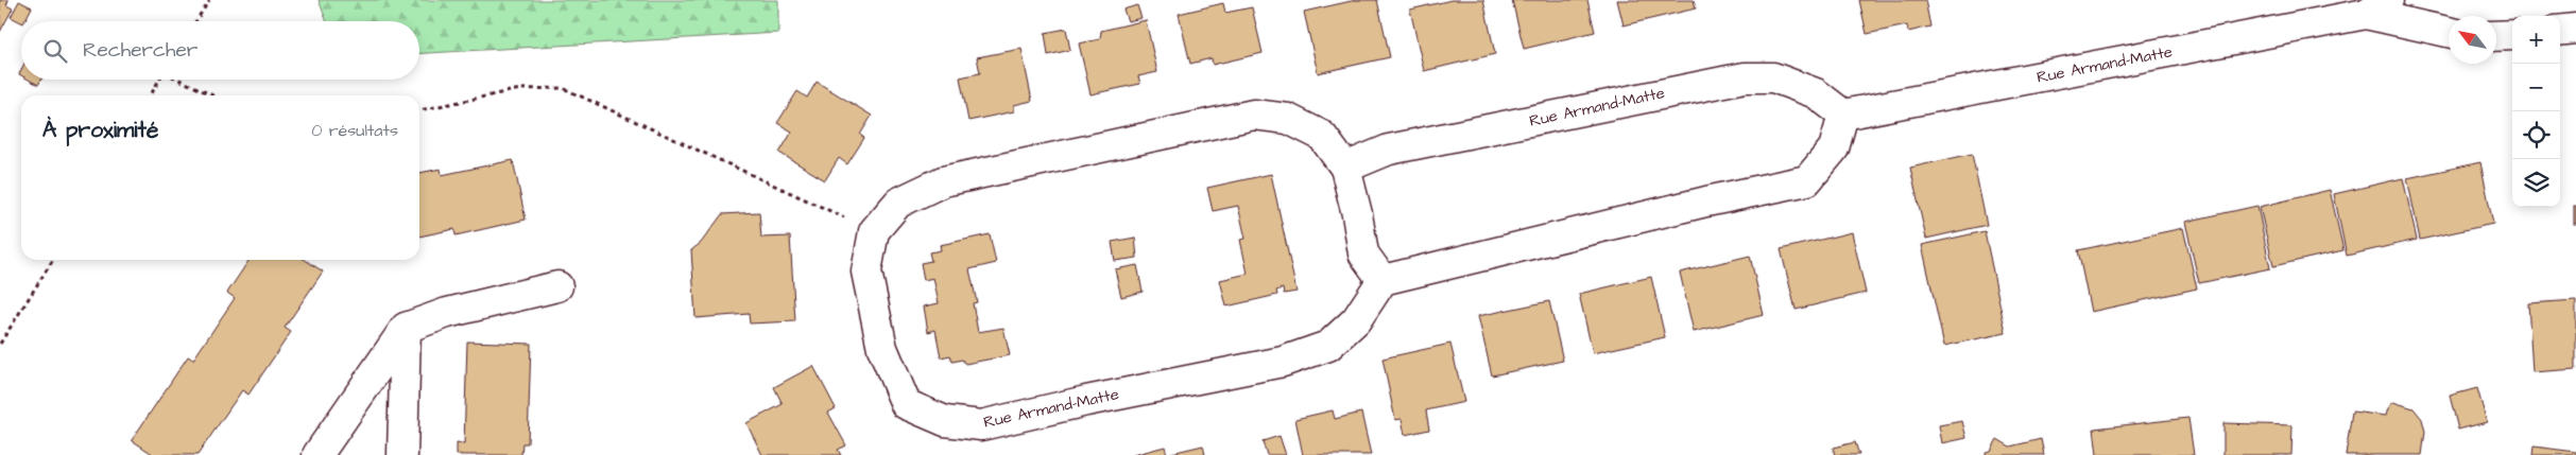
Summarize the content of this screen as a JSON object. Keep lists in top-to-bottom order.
{
  "streets": {
    "street": ["Rue Armand-Matte"]
  },
  "north": "top left",
  "page": {
    "map_buttons": ["+", "−"],
    "search": "Rechercher",
    "heading": ["À proximité", "0 résultats"]
  }
}
